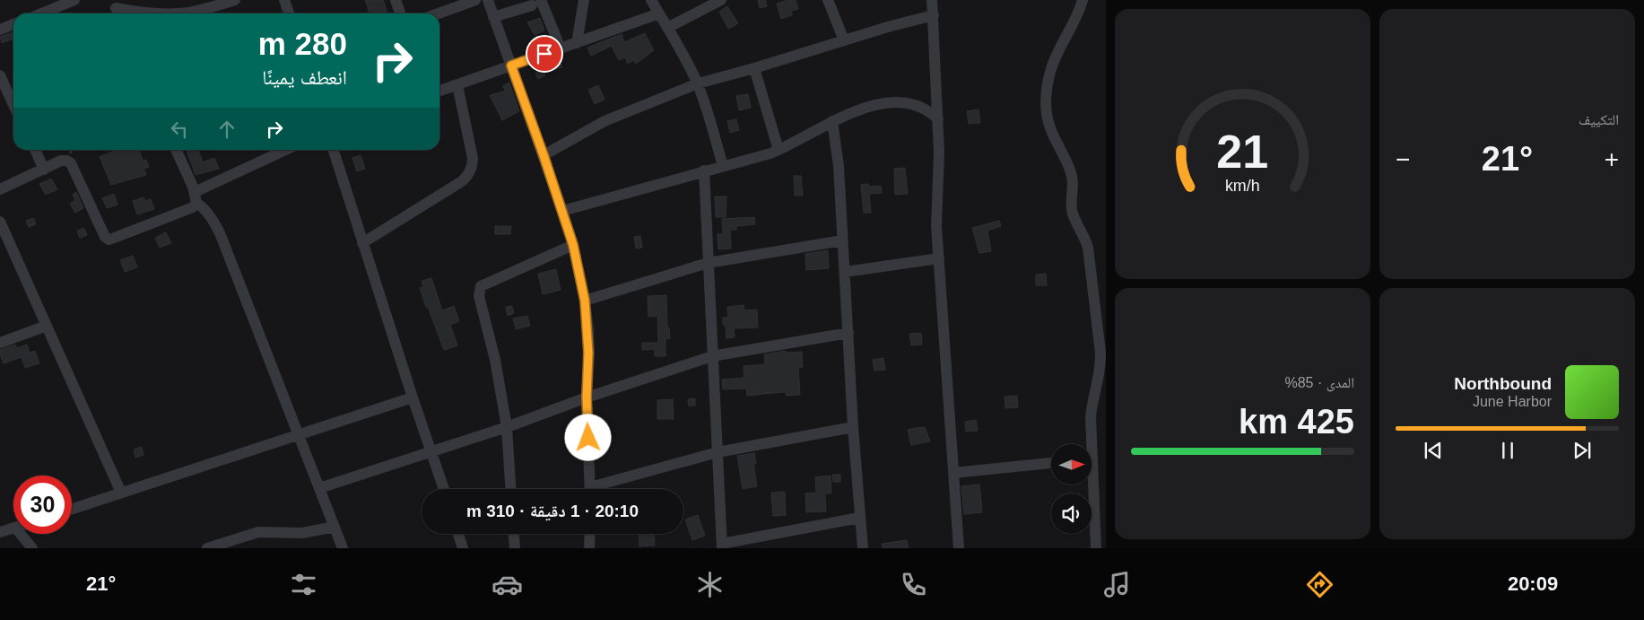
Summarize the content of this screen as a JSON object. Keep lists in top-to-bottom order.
{
  "north": "right",
  "page": {
    "tile": [
      "التكييف",
      ["المدى · 85%", "425 km"]
    ],
    "turn": ["280 m", "انعطف يمينًا"],
    "heat": ["−", "21°", "+"],
    "song": ["Northbound", "June Harbor"],
    "limit": "30",
    "trip": "20:10 · 1 دقيقة · 310 m",
    "tabs": ["20:09", "21°"],
    "gauge": ["21", "km/h"]
  }
}
